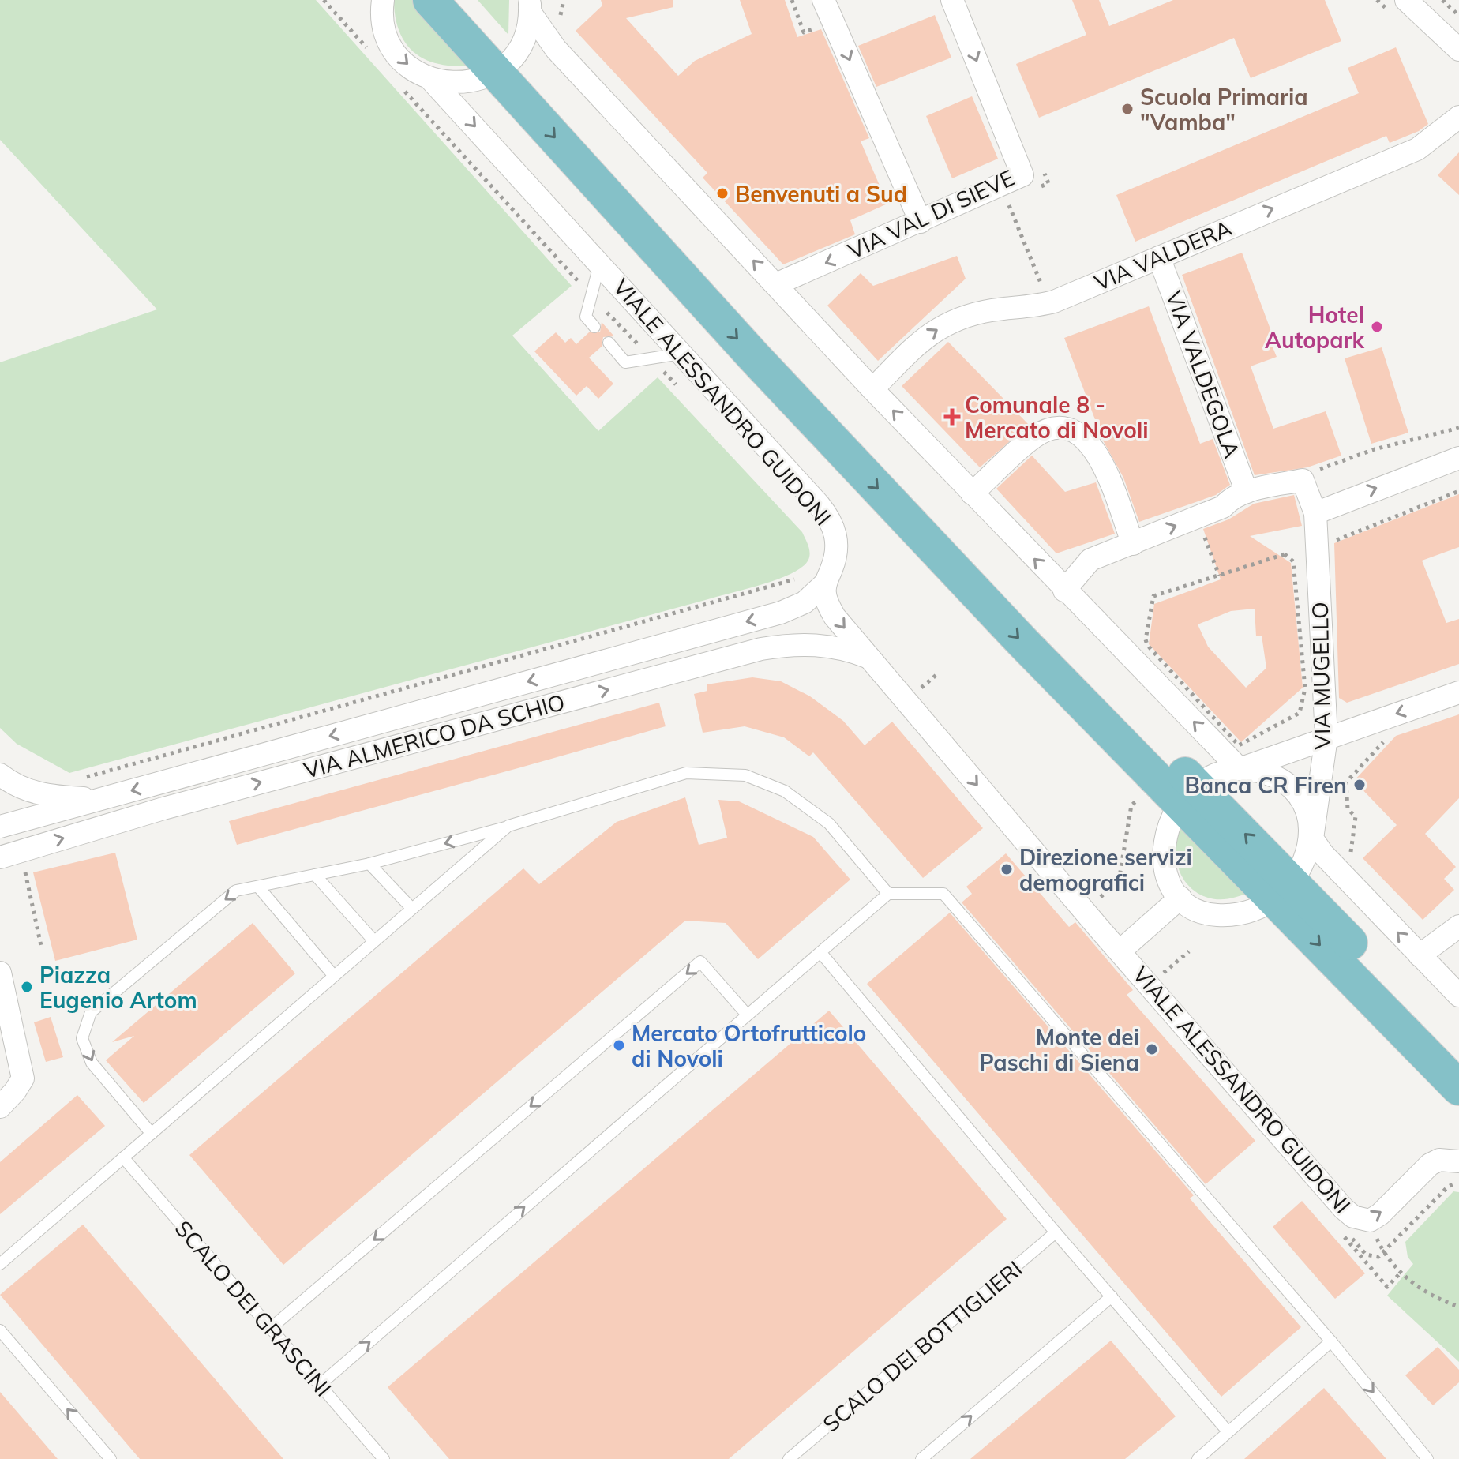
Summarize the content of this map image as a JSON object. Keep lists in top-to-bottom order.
{
  "streets": {
    "street": [
      "VIA VAL DI SIEVE",
      "VIA VALDERA",
      "VIA VALDEGOLA",
      "VIALE ALESSANDRO GUIDONI",
      "VIA MUGELLO",
      "VIA ALMERICO DA SCHIO"
    ],
    "lane": ["SCALO DEI GRASCINI", "SCALO DEI BOTTIGLIERI"]
  },
  "crossings": [
    ["VIA VALDERA", "VIA VALDEGOLA"],
    ["VIA VALDEGOLA", "VIA MUGELLO"],
    ["VIALE ALESSANDRO GUIDONI", "VIA ALMERICO DA SCHIO"]
  ],
  "one_way": ["VIA VALDERA"],
  "places": {
    "other": [
      "Scuola Primaria \"Vamba\"",
      "Benvenuti a Sud",
      "Hotel Autopark",
      "Banca CR Firen",
      "Direzione servizi demografici",
      "Piazza Eugenio Artom",
      "Mercato Ortofrutticolo di Novoli",
      "Monte dei Paschi di Siena"
    ],
    "health": ["Comunale 8 - Mercato di Novoli"]
  }
}
